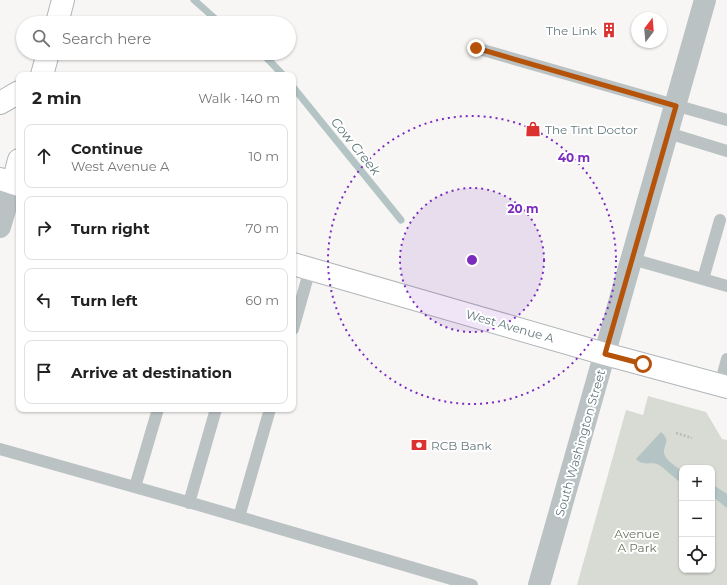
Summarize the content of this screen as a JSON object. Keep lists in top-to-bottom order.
{
  "streets": {
    "main road": ["West Avenue A"],
    "street": ["South Washington Street"]
  },
  "crossings": [
    ["West Avenue A", "South Washington Street"]
  ],
  "water": ["Cow Creek"],
  "parks": ["Avenue A Park"],
  "places": {
    "building": ["The Link"],
    "shop": ["The Tint Doctor"],
    "bank": ["RCB Bank"]
  },
  "north": "top",
  "page": {
    "search": "Search here",
    "heading": ["2 min", "Walk · 140 m"],
    "list": [
      ["Continue", "West Avenue A", "10 m"],
      ["Turn right", "70 m"],
      ["Turn left", "60 m"],
      "Arrive at destination"
    ],
    "map_buttons": ["+", "−"]
  },
  "rings": ["40 m", "20 m"]
}
